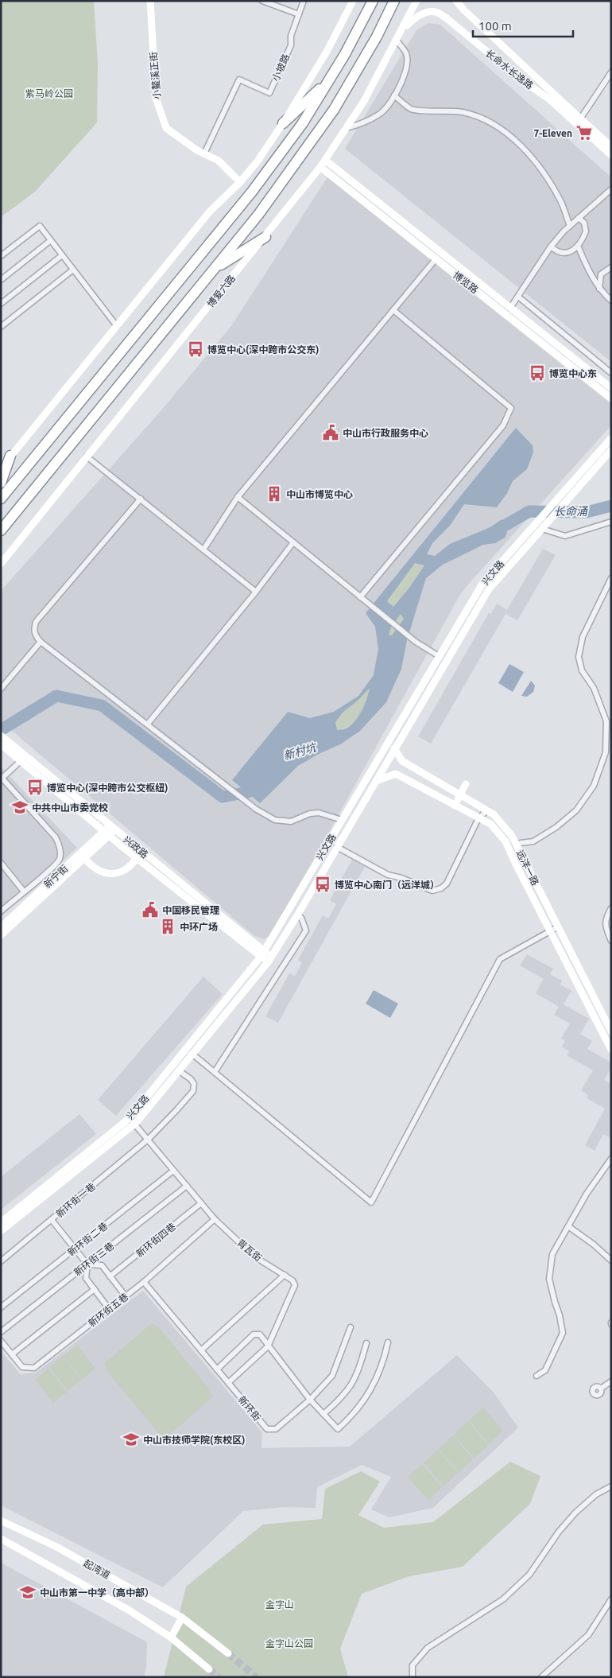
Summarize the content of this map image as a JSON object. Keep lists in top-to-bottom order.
{
  "streets": {
    "highway": ["博爱六路"],
    "street": [
      "小坡路",
      "长命水长逸路",
      "小鳌溪正街",
      "博览路",
      "兴文路",
      "兴政路",
      "远洋一路",
      "新宁街",
      "新环街一巷",
      "新环街二巷",
      "新环街四巷",
      "青瓦街",
      "新环街三巷",
      "新环街五巷",
      "新环街",
      "起湾道"
    ]
  },
  "crossings": [
    ["小坡路", "小鳌溪正街"],
    ["长命水长逸路", "博爱六路"],
    ["博览路", "博爱六路"],
    ["兴文路", "兴政路"],
    ["兴文路", "远洋一路"],
    ["兴文路", "新环街一巷"],
    ["兴文路", "青瓦街"],
    ["兴政路", "新宁街"],
    ["新环街一巷", "青瓦街"],
    ["新环街二巷", "青瓦街"],
    ["新环街四巷", "青瓦街"],
    ["青瓦街", "新环街三巷"],
    ["青瓦街", "新环街五巷"],
    ["青瓦街", "新环街"],
    ["新环街五巷", "新环街"]
  ],
  "water": ["长命涌", "新村坑"],
  "parks": ["紫马岭公园", "金字山", "金字山公园"],
  "places": {
    "supermarket": ["7-Eleven"],
    "bus stop": [
      "博览中心(深中跨市公交东)",
      "博览中心东",
      "博览中心(深中跨市公交枢纽)",
      "博览中心南门（远洋城）"
    ],
    "public building": ["中山市行政服务中心", "中国移民管理"],
    "building": ["中山市博览中心", "中环广场"],
    "school or university": ["中共中山市委党校", "中山市技师学院(东校区)", "中山市第一中学（高中部）"]
  },
  "scale_bar": "100 m"
}
